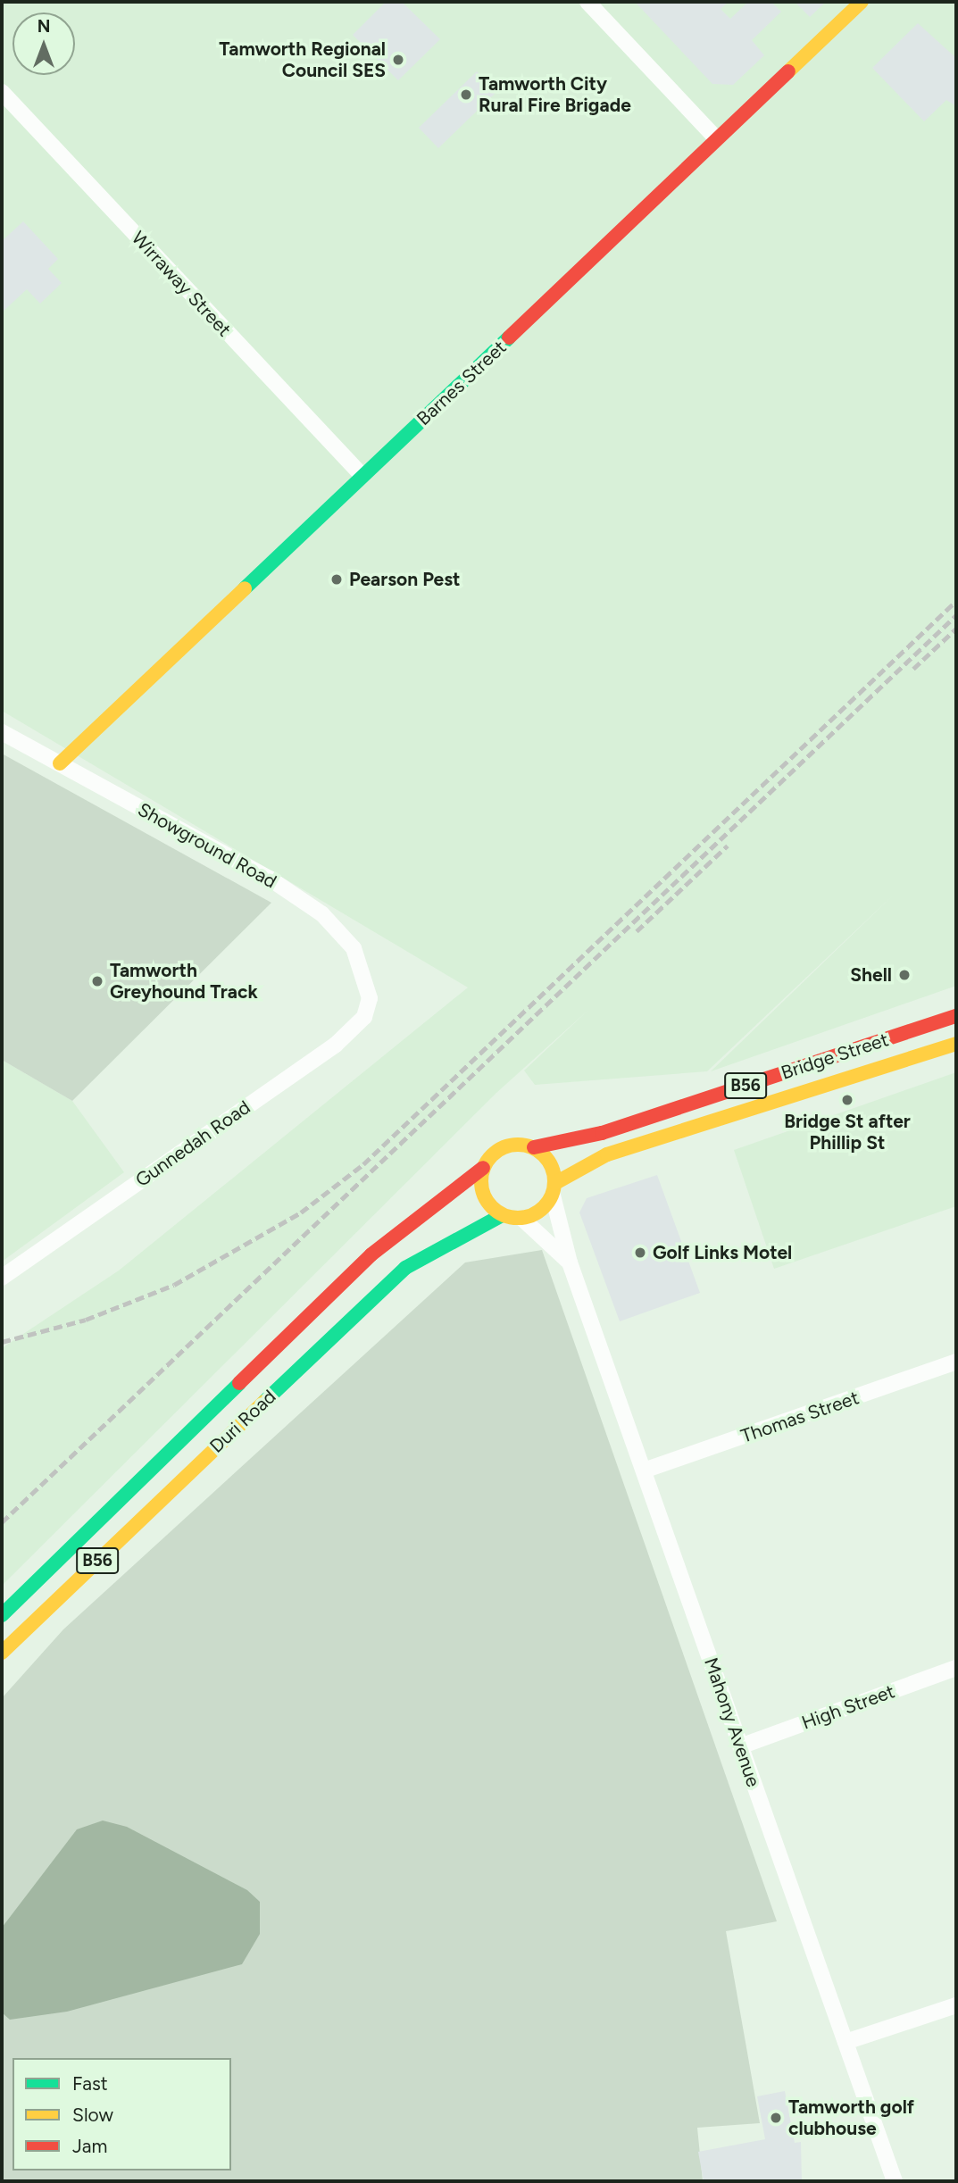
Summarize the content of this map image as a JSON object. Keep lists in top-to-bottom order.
{
  "streets": {
    "main road": [
      "Barnes Street",
      "Bridge Street",
      "B56",
      "Duri Road"
    ],
    "street": [
      "Wirraway Street",
      "Showground Road",
      "Gunnedah Road",
      "Thomas Street",
      "High Street",
      "Mahony Avenue"
    ]
  },
  "crossings": [
    ["Wirraway Street", "Barnes Street"],
    ["Barnes Street", "Showground Road"],
    ["Showground Road", "Gunnedah Road"],
    ["Bridge Street", "B56"],
    ["Bridge Street", "Duri Road"],
    ["Bridge Street", "Mahony Avenue"],
    ["B56", "Duri Road"],
    ["B56", "Mahony Avenue"],
    ["Thomas Street", "Mahony Avenue"],
    ["Duri Road", "Mahony Avenue"],
    ["High Street", "Mahony Avenue"]
  ],
  "places": [
    "Tamworth Regional Council SES",
    "Tamworth City Rural Fire Brigade",
    "Pearson Pest",
    "Shell",
    "Tamworth Greyhound Track",
    "Bridge St after Phillip St",
    "Golf Links Motel",
    "Tamworth golf clubhouse"
  ],
  "legend": ["Fast", "Slow", "Jam"],
  "north": "top"
}
